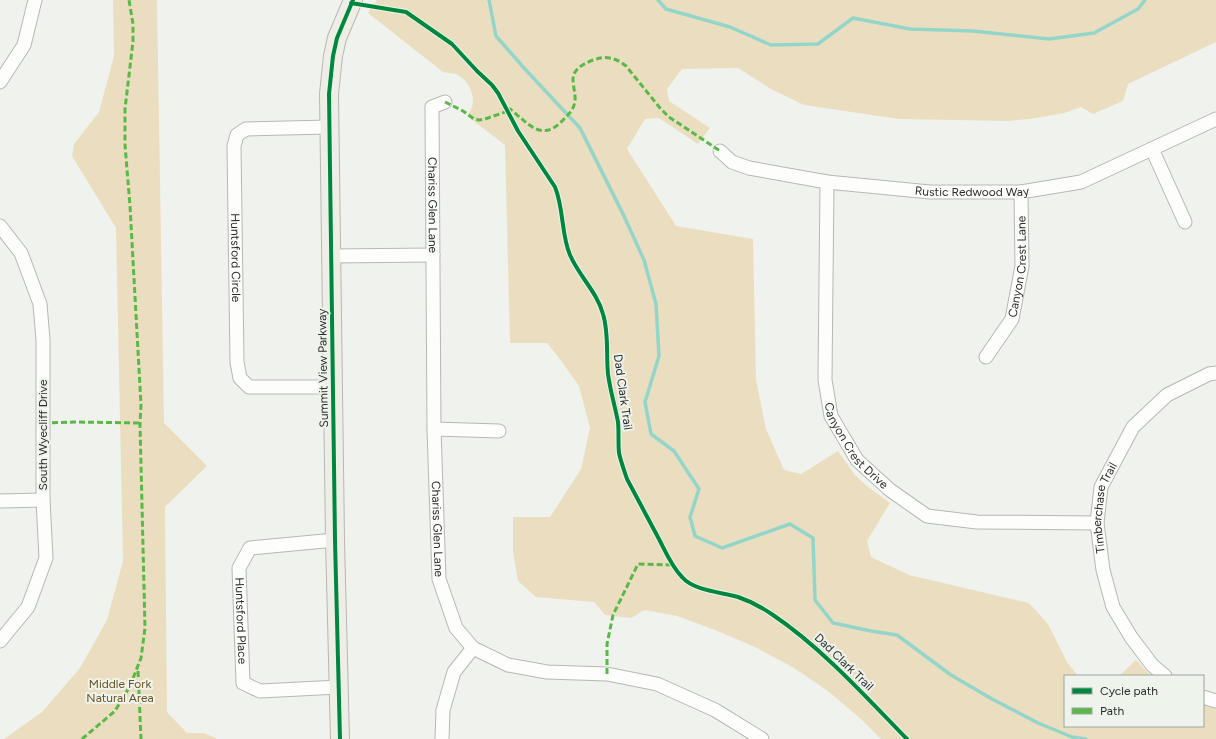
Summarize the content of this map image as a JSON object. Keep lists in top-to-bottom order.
{
  "streets": {
    "street": [
      "Rustic Redwood Way",
      "Chariss Glen Lane",
      "Huntsford Circle",
      "Canyon Crest Lane",
      "Summit View Parkway",
      "South Wyecliff Drive",
      "Canyon Crest Drive",
      "Timberchase Trail",
      "Huntsford Place"
    ],
    "cycle path": ["Dad Clark Trail"]
  },
  "crossings": [
    ["Rustic Redwood Way", "Canyon Crest Lane"],
    ["Rustic Redwood Way", "Canyon Crest Drive"],
    ["Huntsford Circle", "Summit View Parkway"],
    ["Summit View Parkway", "Huntsford Place"],
    ["Canyon Crest Drive", "Timberchase Trail"]
  ],
  "parks": ["Middle Fork Natural Area"],
  "legend": ["Cycle path", "Path"]
}
